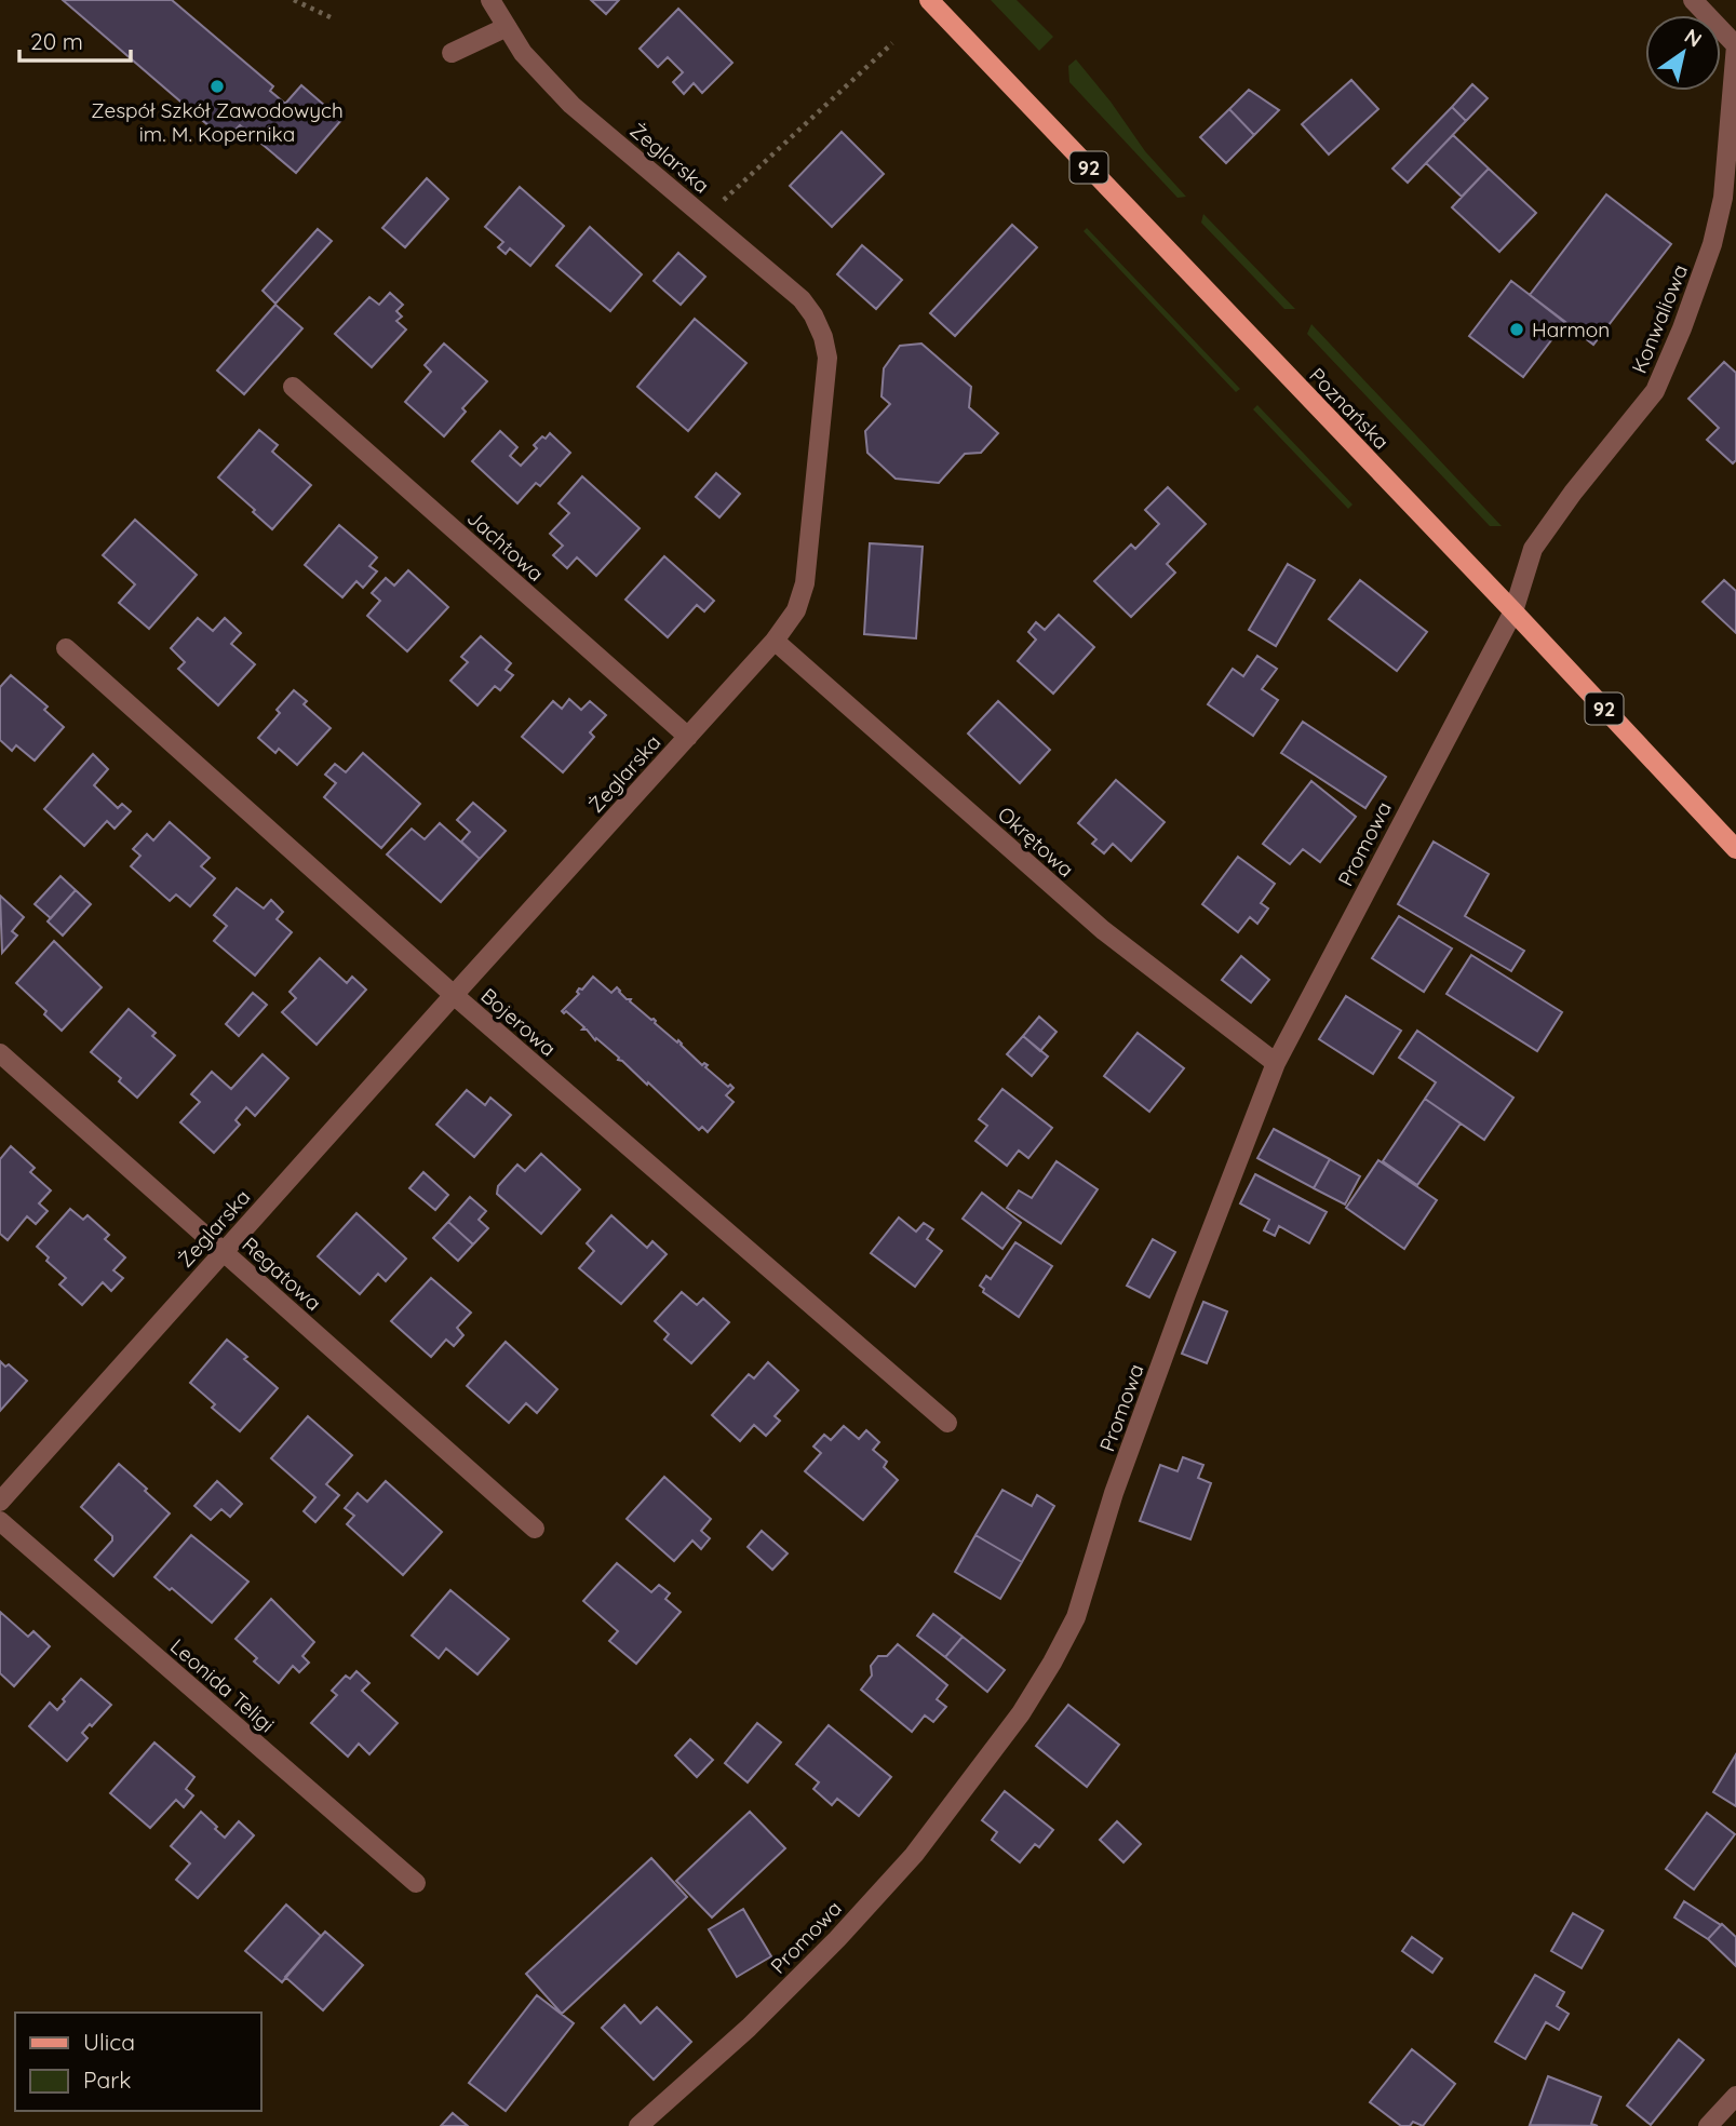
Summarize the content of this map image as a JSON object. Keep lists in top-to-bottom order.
{
  "streets": {
    "main road": ["92", "Poznańska"],
    "street": [
      "Żeglarska",
      "Konwaliowa",
      "Jachtowa",
      "Okrętowa",
      "Promowa",
      "Bojerowa",
      "Regatowa",
      "Leonida Teligi"
    ]
  },
  "crossings": [
    ["Żeglarska", "Jachtowa"],
    ["Żeglarska", "Okrętowa"],
    ["Żeglarska", "Bojerowa"],
    ["Żeglarska", "Regatowa"],
    ["Konwaliowa", "Poznańska"],
    ["Konwaliowa", "Promowa"],
    ["Poznańska", "Promowa"],
    ["Okrętowa", "Promowa"]
  ],
  "places": ["Zespół Szkół Zawodowych im. M. Kopernika", "Harmon"],
  "legend": ["Ulica", "Park"],
  "scale_bar": "20 m",
  "north": "top right"
}
